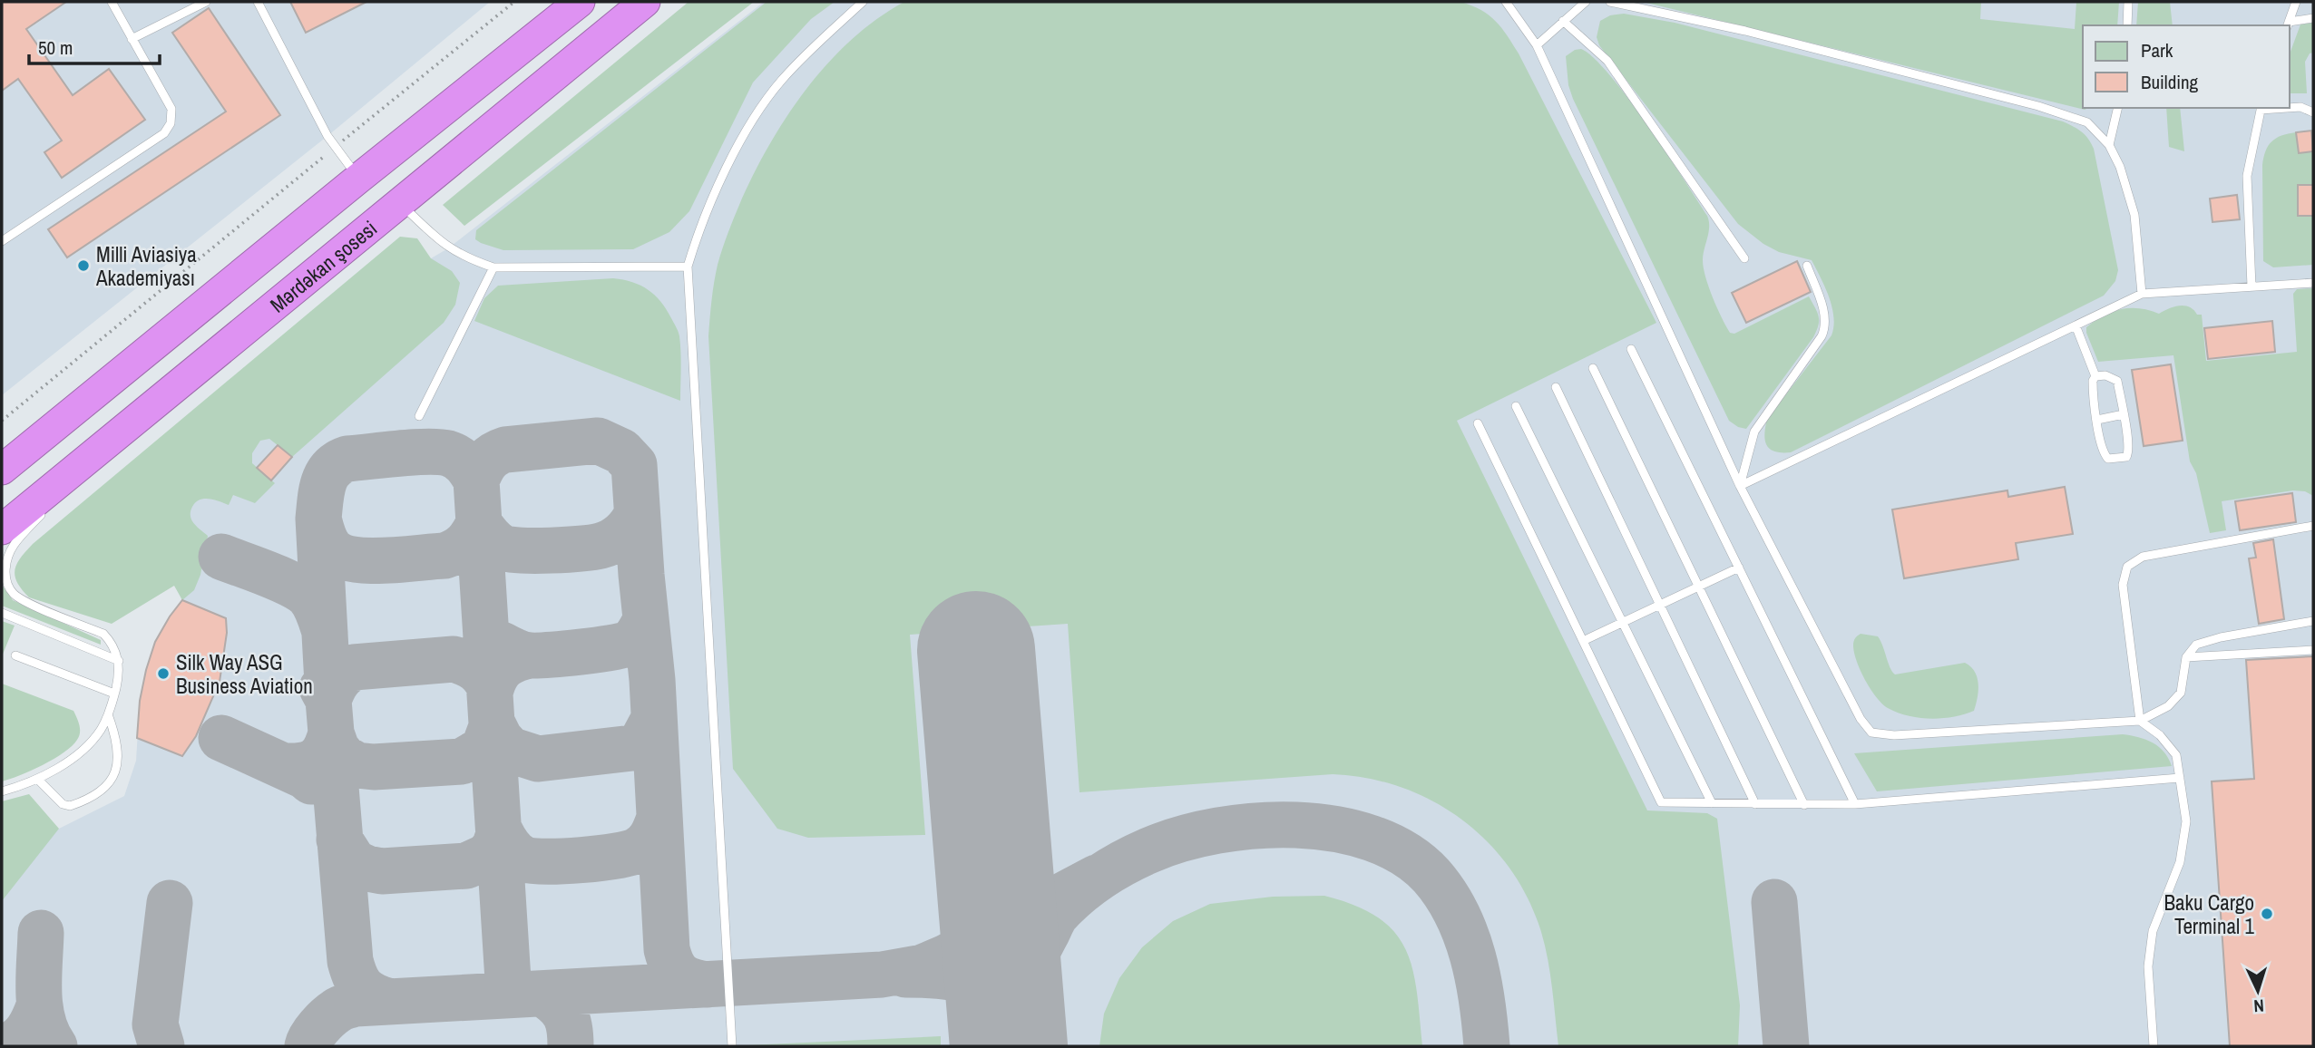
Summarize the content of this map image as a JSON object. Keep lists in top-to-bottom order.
{
  "streets": {
    "highway": ["Mərdəkan şosesi"]
  },
  "places": ["Milli Aviasiya Akademiyası", "Silk Way ASG Business Aviation", "Baku Cargo Terminal 1"],
  "legend": ["Park", "Building"],
  "scale_bar": "50 m",
  "north": "bottom"
}
